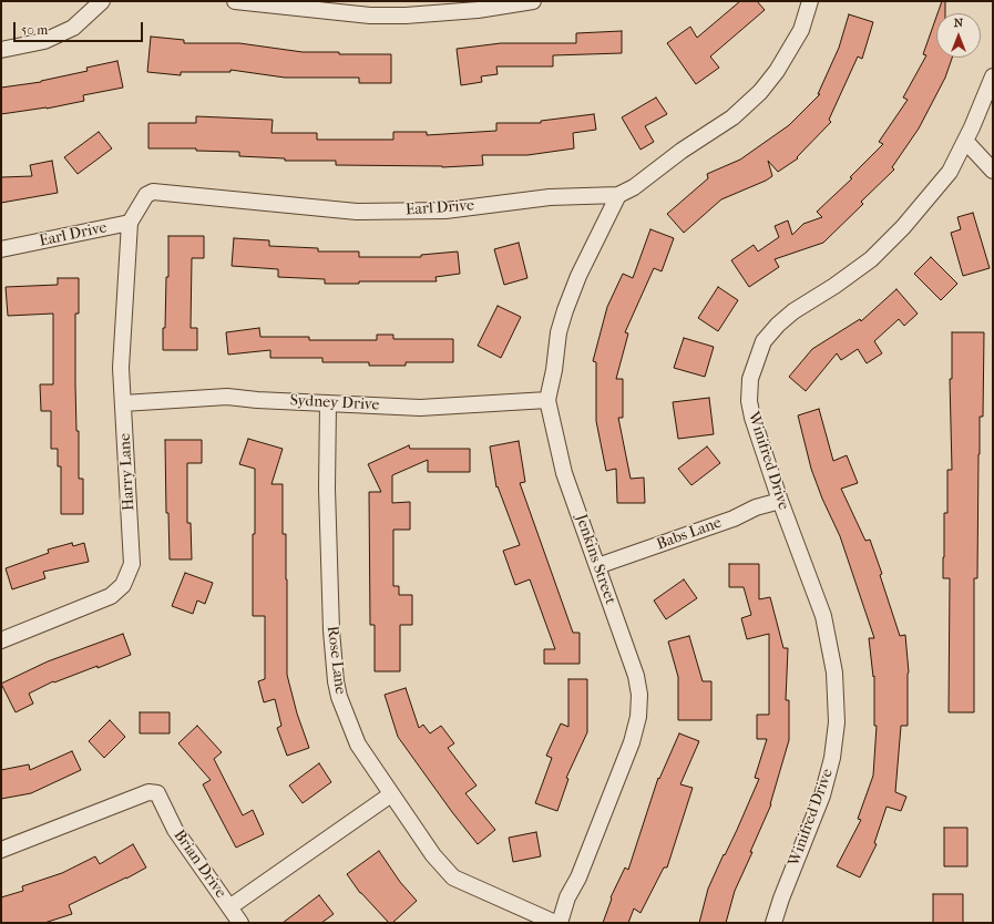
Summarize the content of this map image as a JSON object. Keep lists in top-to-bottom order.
{
  "streets": {
    "street": [
      "Earl Drive",
      "Sydney Drive",
      "Winifred Drive",
      "Harry Lane",
      "Babs Lane",
      "Jenkins Street",
      "Rose Lane",
      "Brian Drive"
    ]
  },
  "crossings": [
    ["Earl Drive", "Harry Lane"],
    ["Earl Drive", "Jenkins Street"],
    ["Sydney Drive", "Harry Lane"],
    ["Sydney Drive", "Jenkins Street"],
    ["Sydney Drive", "Rose Lane"],
    ["Winifred Drive", "Babs Lane"],
    ["Babs Lane", "Jenkins Street"],
    ["Rose Lane", "Brian Drive"]
  ],
  "scale_bar": "50 m",
  "north": "top"
}
